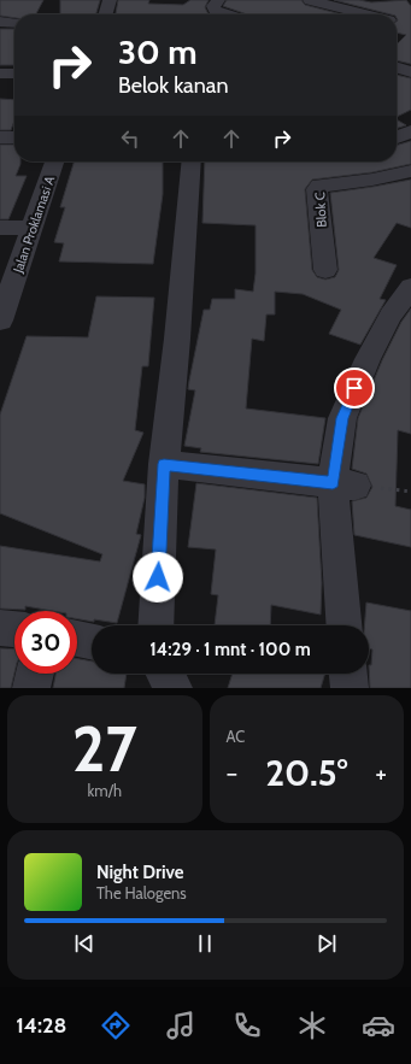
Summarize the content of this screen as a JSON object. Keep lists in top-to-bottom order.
{
  "streets": {
    "street": ["Blok C", "Jalan Proklamasi A"]
  },
  "page": {
    "turn": ["30 m", "Belok kanan"],
    "limit": "30",
    "trip": "14:29 · 1 mnt · 100 m",
    "tile": [
      ["27", "km/h"],
      "AC"
    ],
    "heat": ["−", "20.5°", "+"],
    "song": ["Night Drive", "The Halogens"],
    "tabs": "14:28"
  }
}
